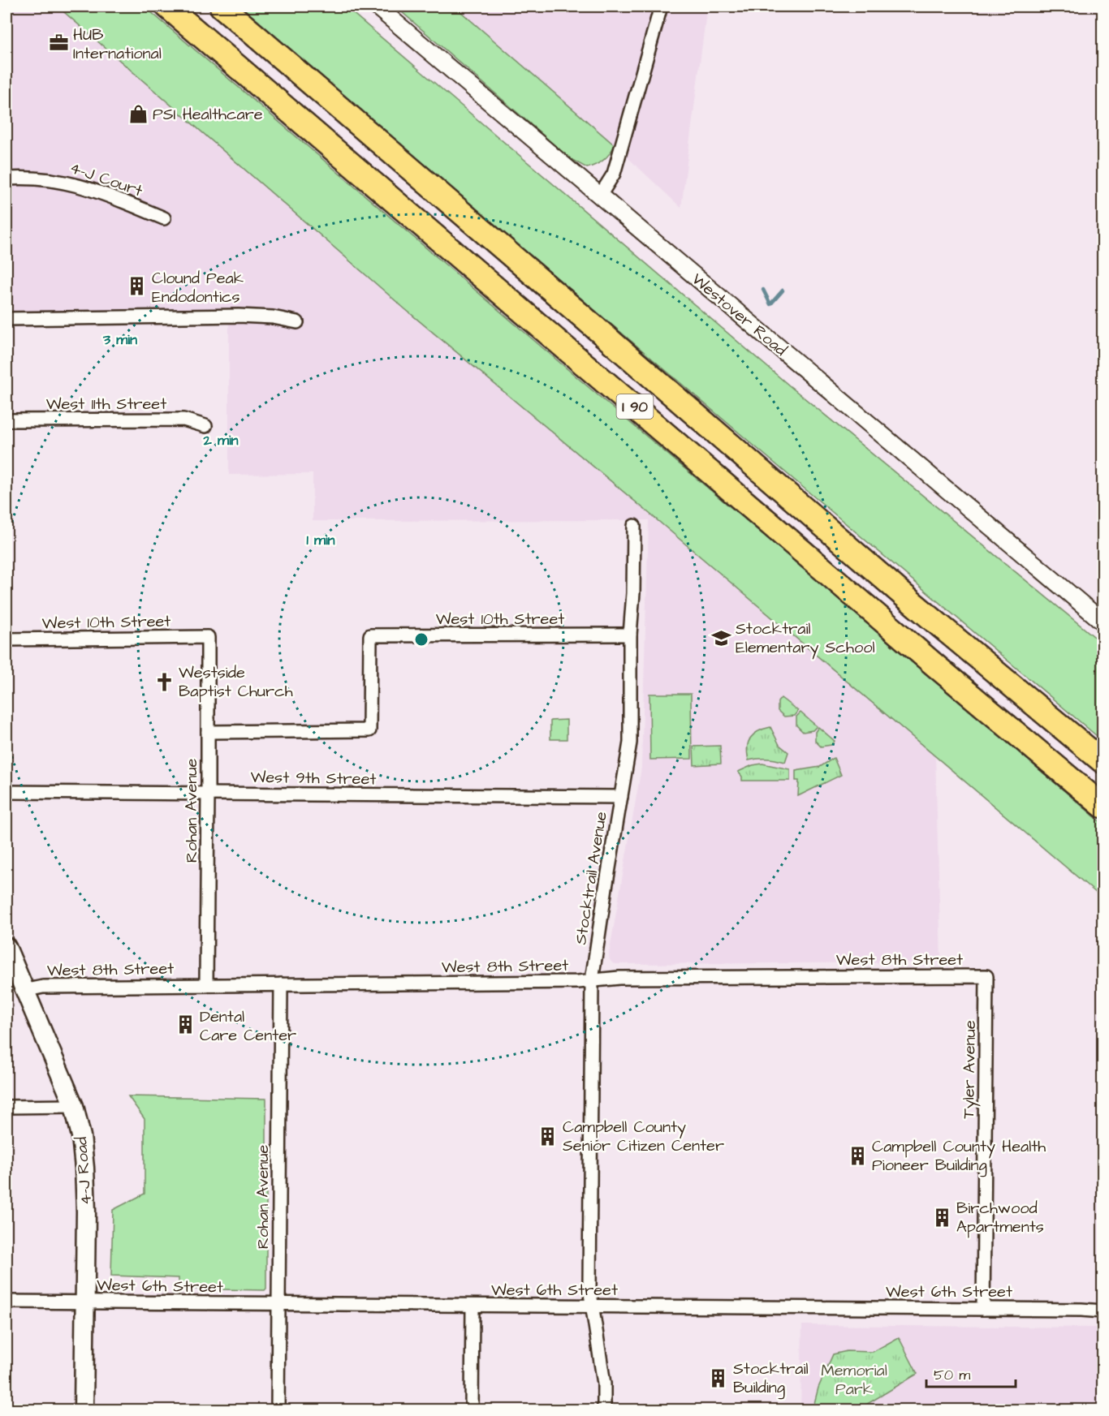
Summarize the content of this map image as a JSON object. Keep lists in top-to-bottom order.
{
  "streets": {
    "highway": ["I 90"],
    "main road": ["4-J Road"],
    "street": [
      "4-J Court",
      "Westover Road",
      "West 11th Street",
      "West 10th Street",
      "West 9th Street",
      "Rohan Avenue",
      "Stocktrail Avenue",
      "West 8th Street",
      "Tyler Avenue",
      "West 6th Street"
    ]
  },
  "crossings": [
    ["West 10th Street", "Rohan Avenue"],
    ["West 10th Street", "Stocktrail Avenue"],
    ["West 9th Street", "Rohan Avenue"],
    ["West 9th Street", "Stocktrail Avenue"],
    ["Rohan Avenue", "West 8th Street"],
    ["Rohan Avenue", "West 6th Street"],
    ["Stocktrail Avenue", "West 8th Street"],
    ["Stocktrail Avenue", "West 6th Street"],
    ["West 8th Street", "Tyler Avenue"],
    ["West 8th Street", "4-J Road"],
    ["Tyler Avenue", "West 6th Street"],
    ["4-J Road", "West 6th Street"]
  ],
  "parks": ["Memorial Park"],
  "places": {
    "office": ["HUB International"],
    "shop": ["PSI Healthcare"],
    "building": [
      "Clound Peak Endodontics",
      "Dental Care Center",
      "Campbell County Senior Citizen Center",
      "Campbell County Health Pioneer Building",
      "Birchwood Apartments",
      "Stocktrail Building"
    ],
    "school or university": ["Stocktrail Elementary School"],
    "church": ["Westside Baptist Church"]
  },
  "scale_bar": "50 m",
  "rings": ["3 min", "2 min", "1 min"]
}
